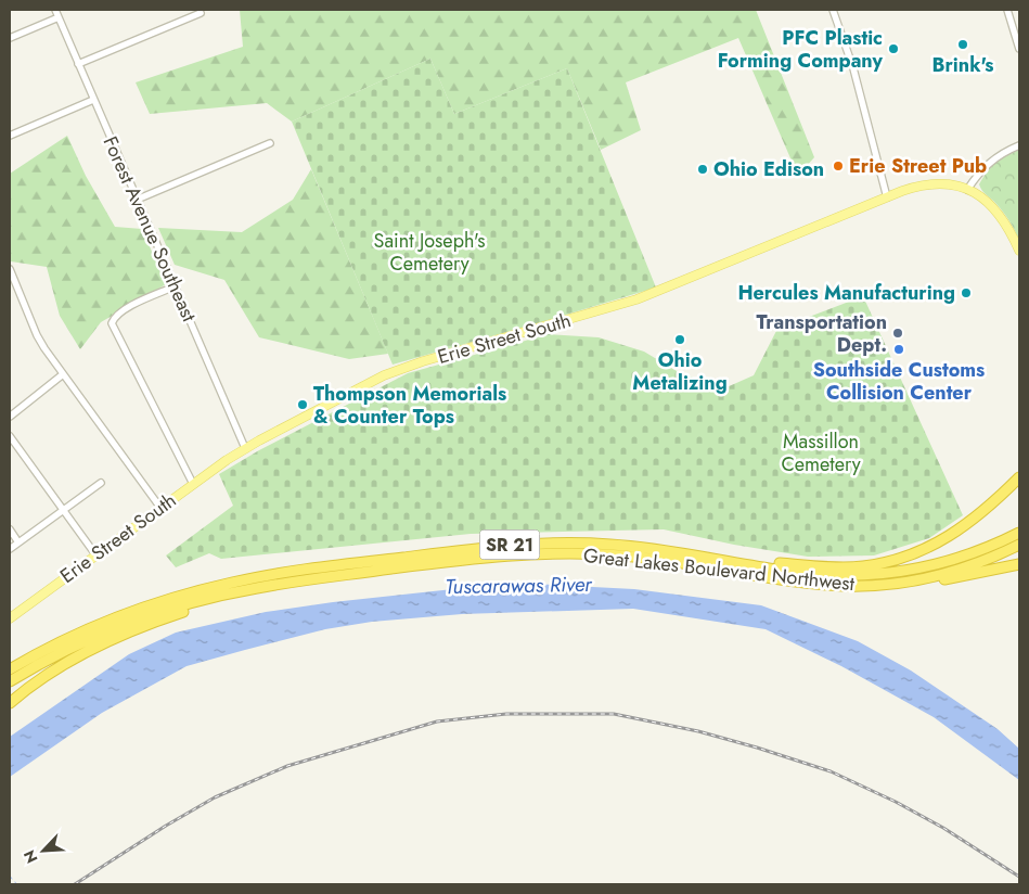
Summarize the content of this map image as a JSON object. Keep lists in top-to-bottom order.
{
  "streets": {
    "highway": ["SR 21", "Great Lakes Boulevard Northwest"],
    "main road": ["Erie Street South"],
    "street": ["Forest Avenue Southeast"]
  },
  "crossings": [
    ["Forest Avenue Southeast", "Erie Street South"]
  ],
  "water": ["Tuscarawas River"],
  "parks": ["Saint Joseph's Cemetery", "Massillon Cemetery"],
  "places": [
    "Brink's",
    "PFC Plastic Forming Company",
    "Erie Street Pub",
    "Ohio Edison",
    "Hercules Manufacturing",
    "Transportation Dept.",
    "Ohio Metalizing",
    "Southside Customs Collision Center",
    "Thompson Memorials & Counter Tops"
  ],
  "north": "bottom left"
}
